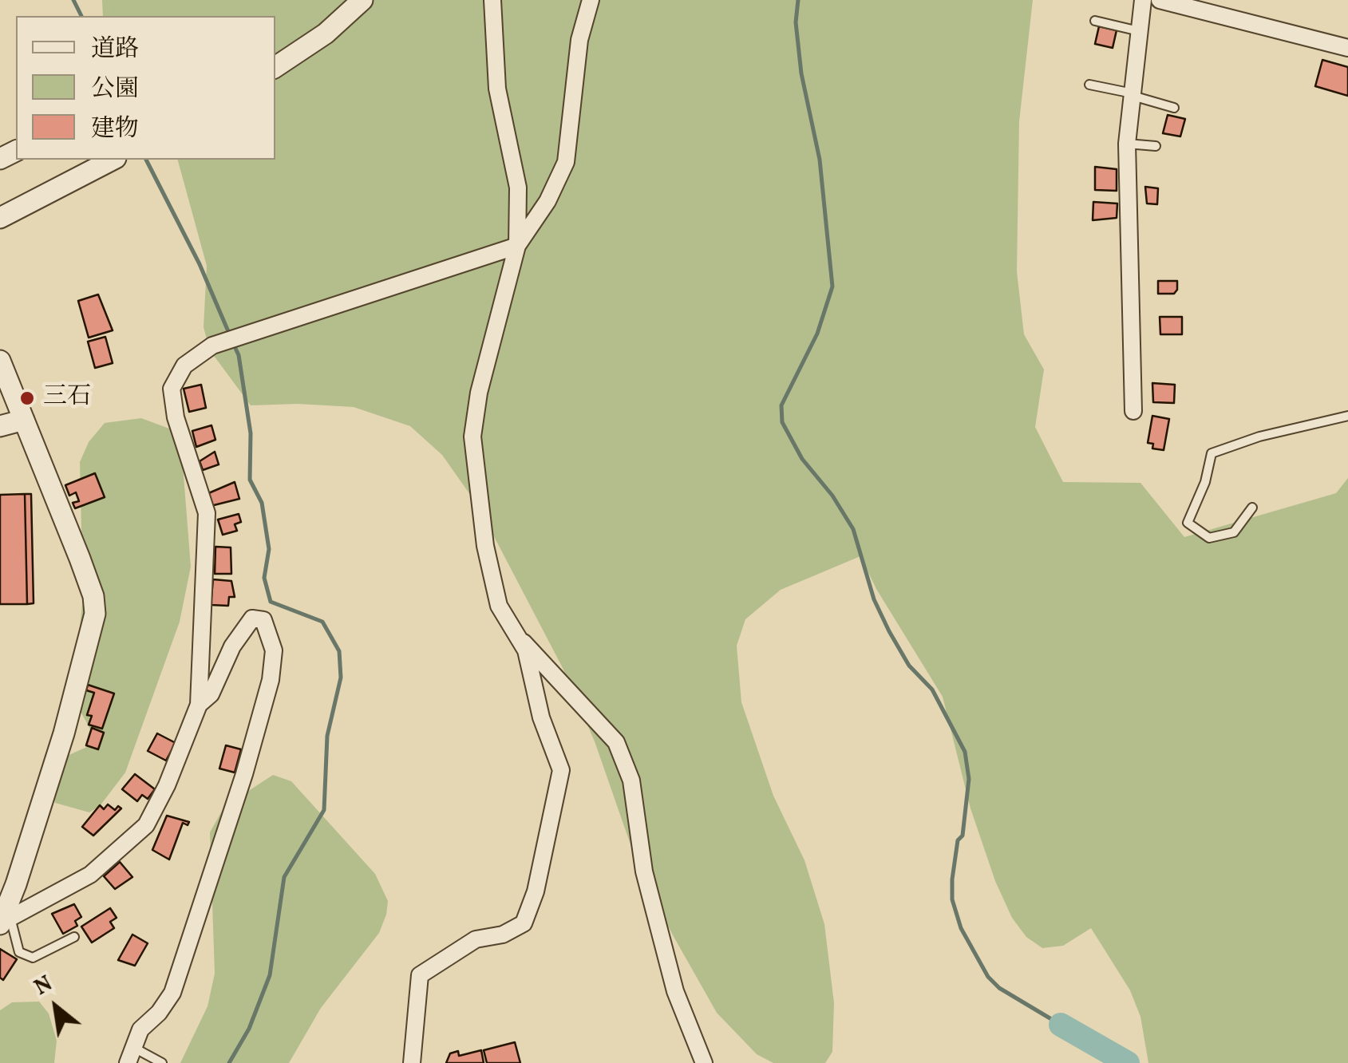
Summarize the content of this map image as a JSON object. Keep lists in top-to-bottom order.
{
  "places": ["三石"],
  "legend": ["道路", "公園", "建物"],
  "north": "top left"
}
